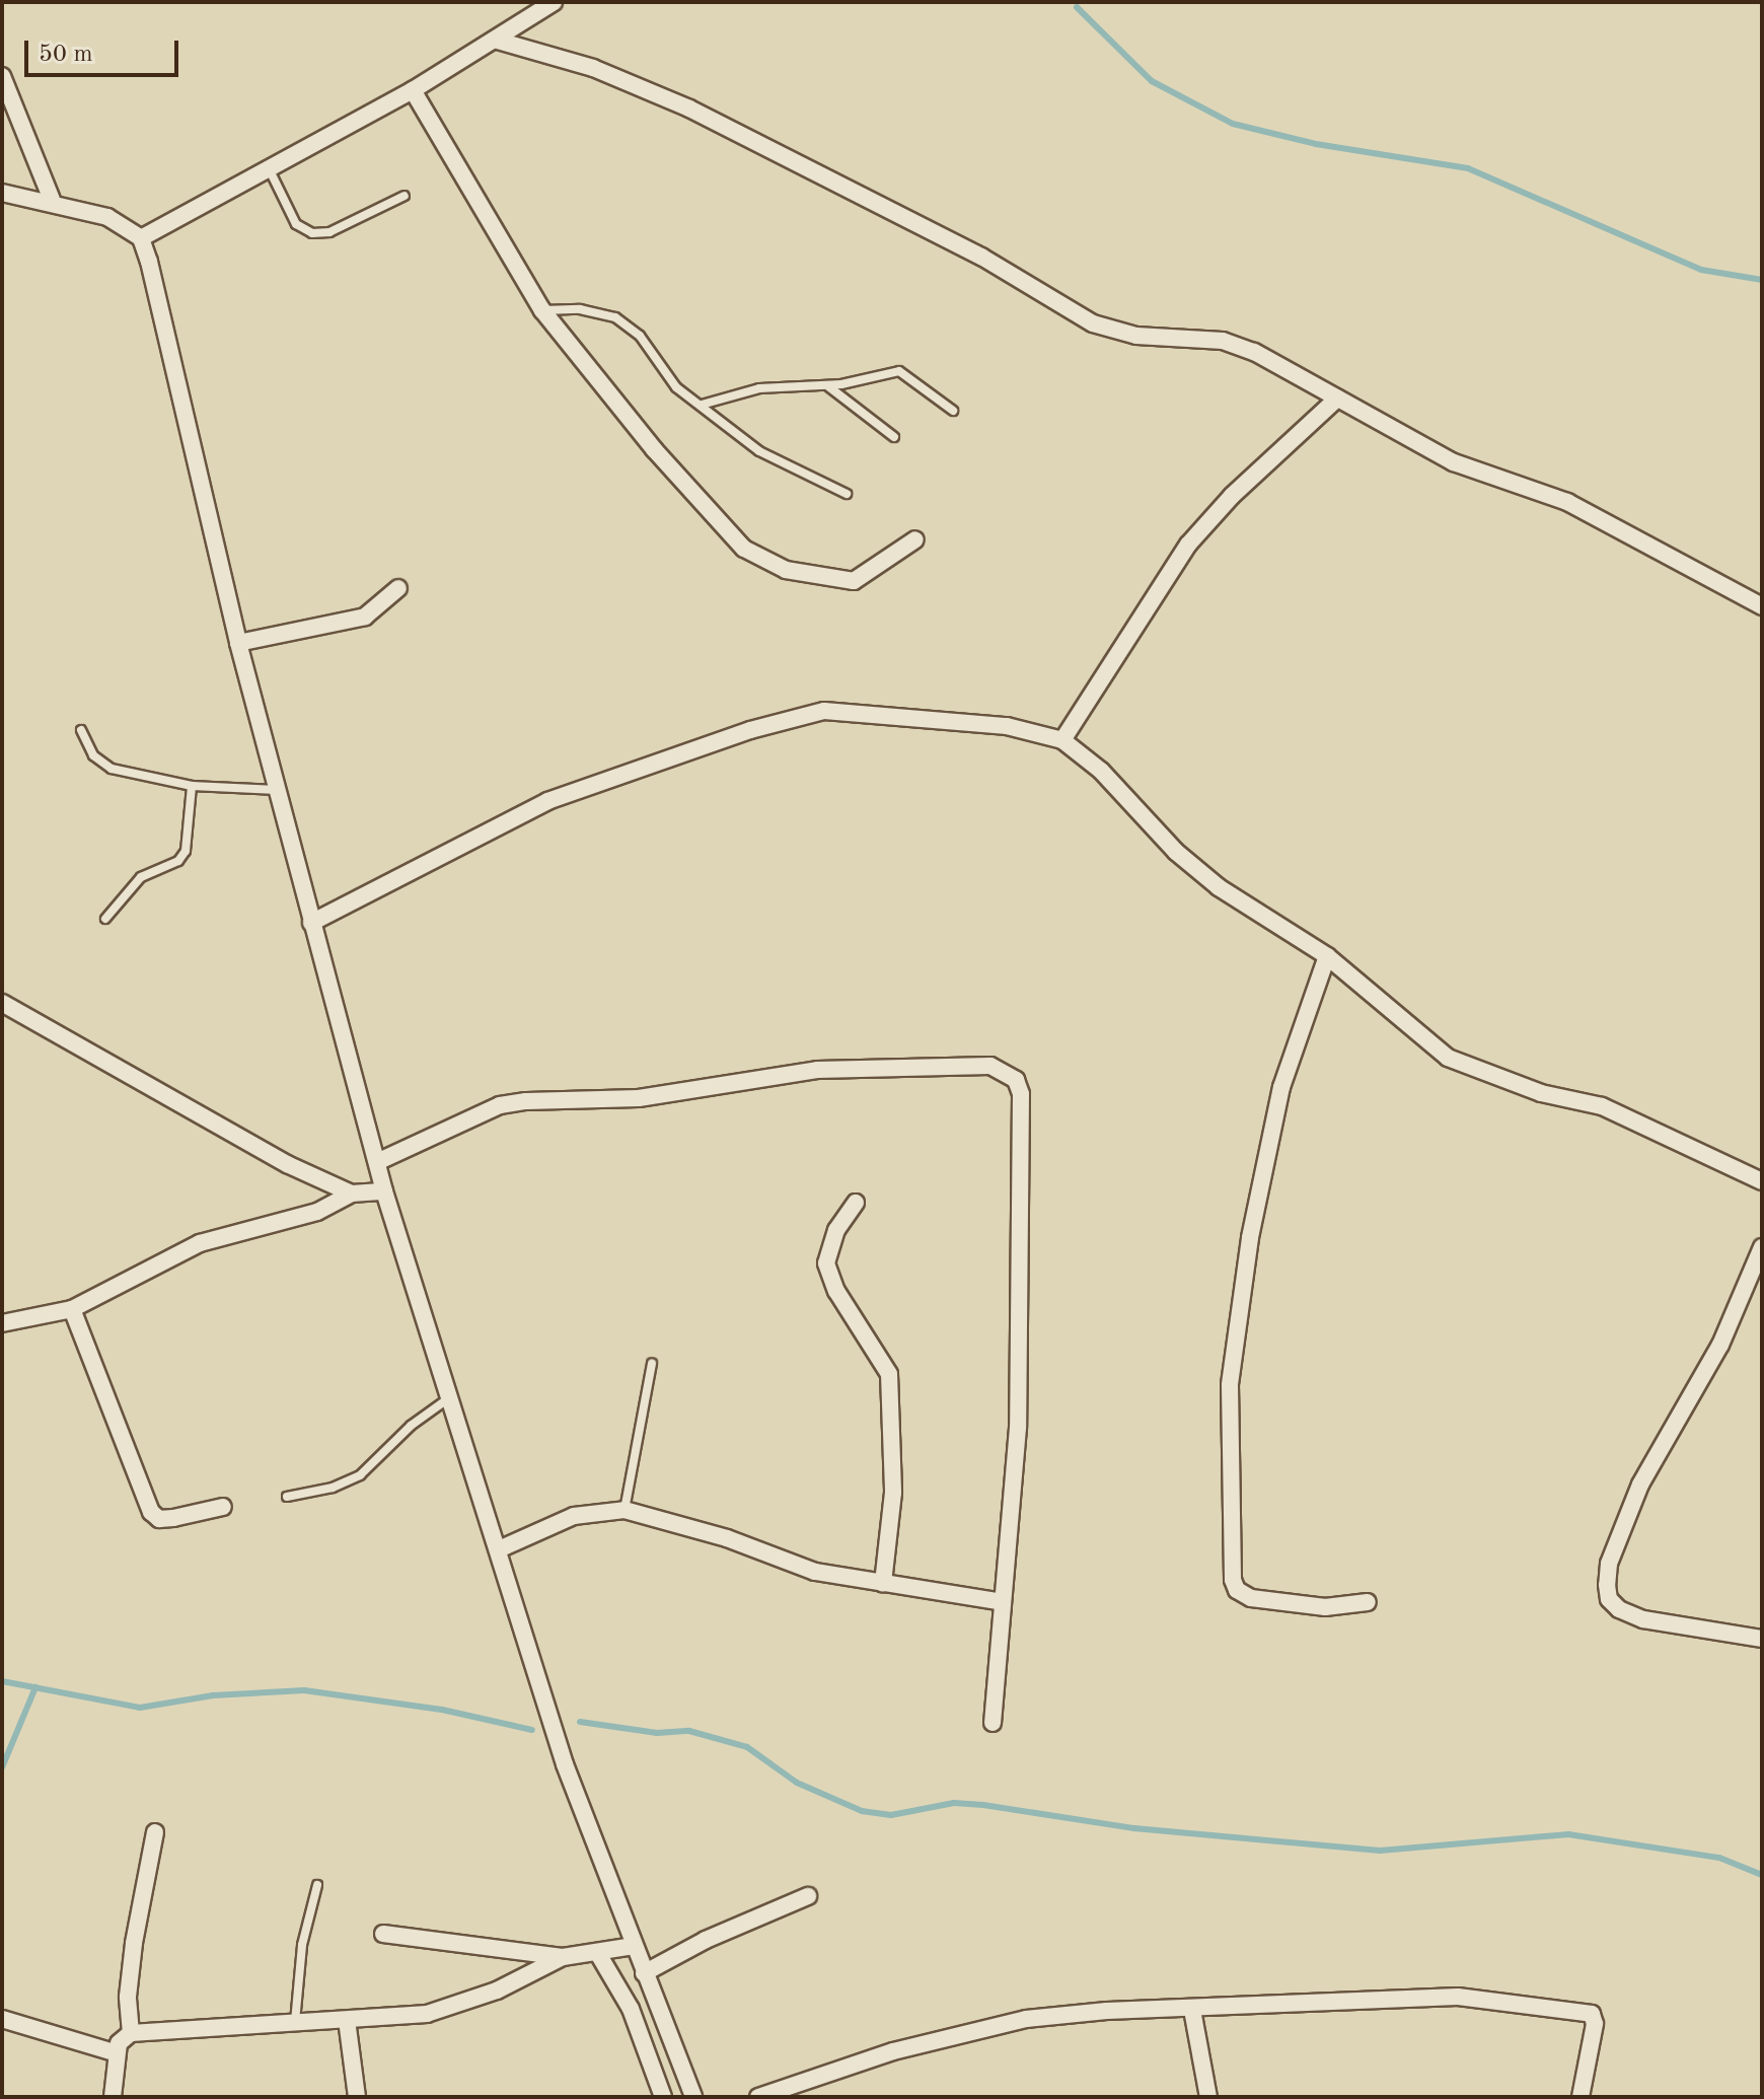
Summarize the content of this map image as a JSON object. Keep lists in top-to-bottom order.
{
  "scale_bar": "50 m"
}
